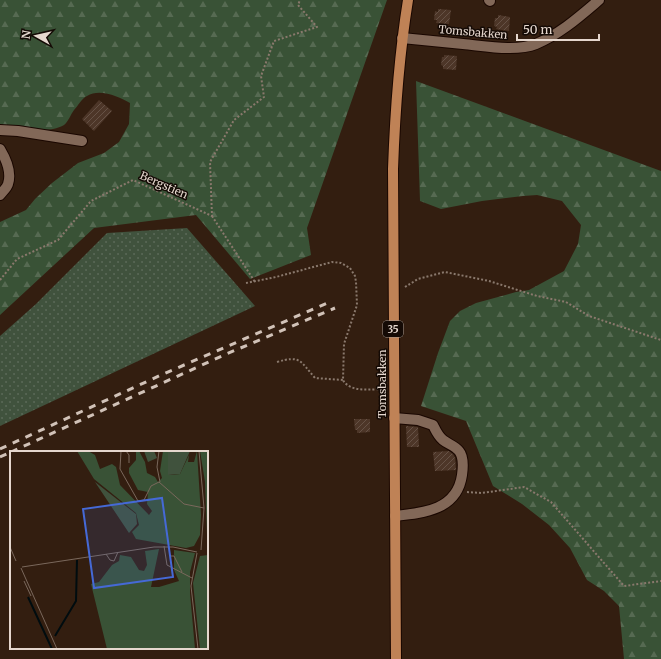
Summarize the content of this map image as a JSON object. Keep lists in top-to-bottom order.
{
  "streets": {
    "main road": ["Tomsbakken", "35"],
    "path": ["Bergstien"]
  },
  "scale_bar": "50 m",
  "north": "left"
}
